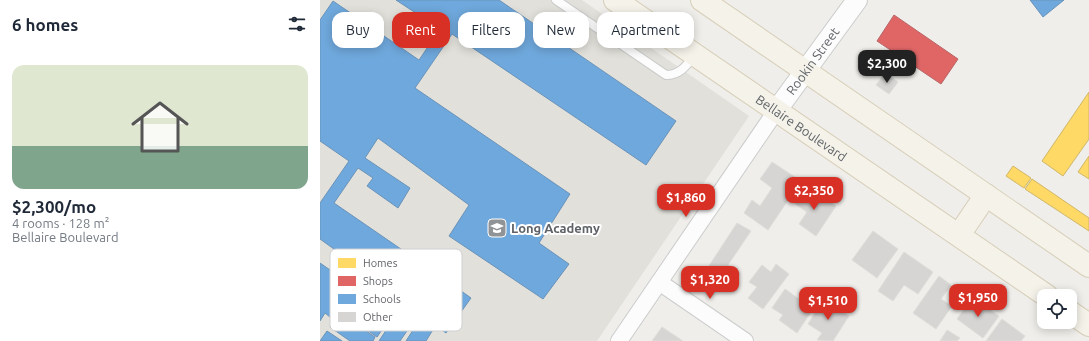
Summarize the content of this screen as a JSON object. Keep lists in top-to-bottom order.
{
  "streets": {
    "main road": ["Bellaire Boulevard"],
    "street": ["Rookin Street"]
  },
  "crossings": [
    ["Rookin Street", "Bellaire Boulevard"]
  ],
  "places": {
    "school or university": ["Long Academy"]
  },
  "legend": [
    "Homes",
    "Shops",
    "Schools",
    "Other"
  ],
  "page": {
    "heading": "6 homes",
    "chip": [
      "Buy",
      "Rent",
      "Filters",
      "New",
      "Apartment"
    ],
    "list": [
      {
        "name": "$2,300/mo",
        "note": "4 rooms · 128 m² · Bellaire Boulevard"
      }
    ],
    "price": [
      "$2,300",
      "$2,350",
      "$1,860",
      "$1,320",
      "$1,950",
      "$1,510"
    ]
  }
}
